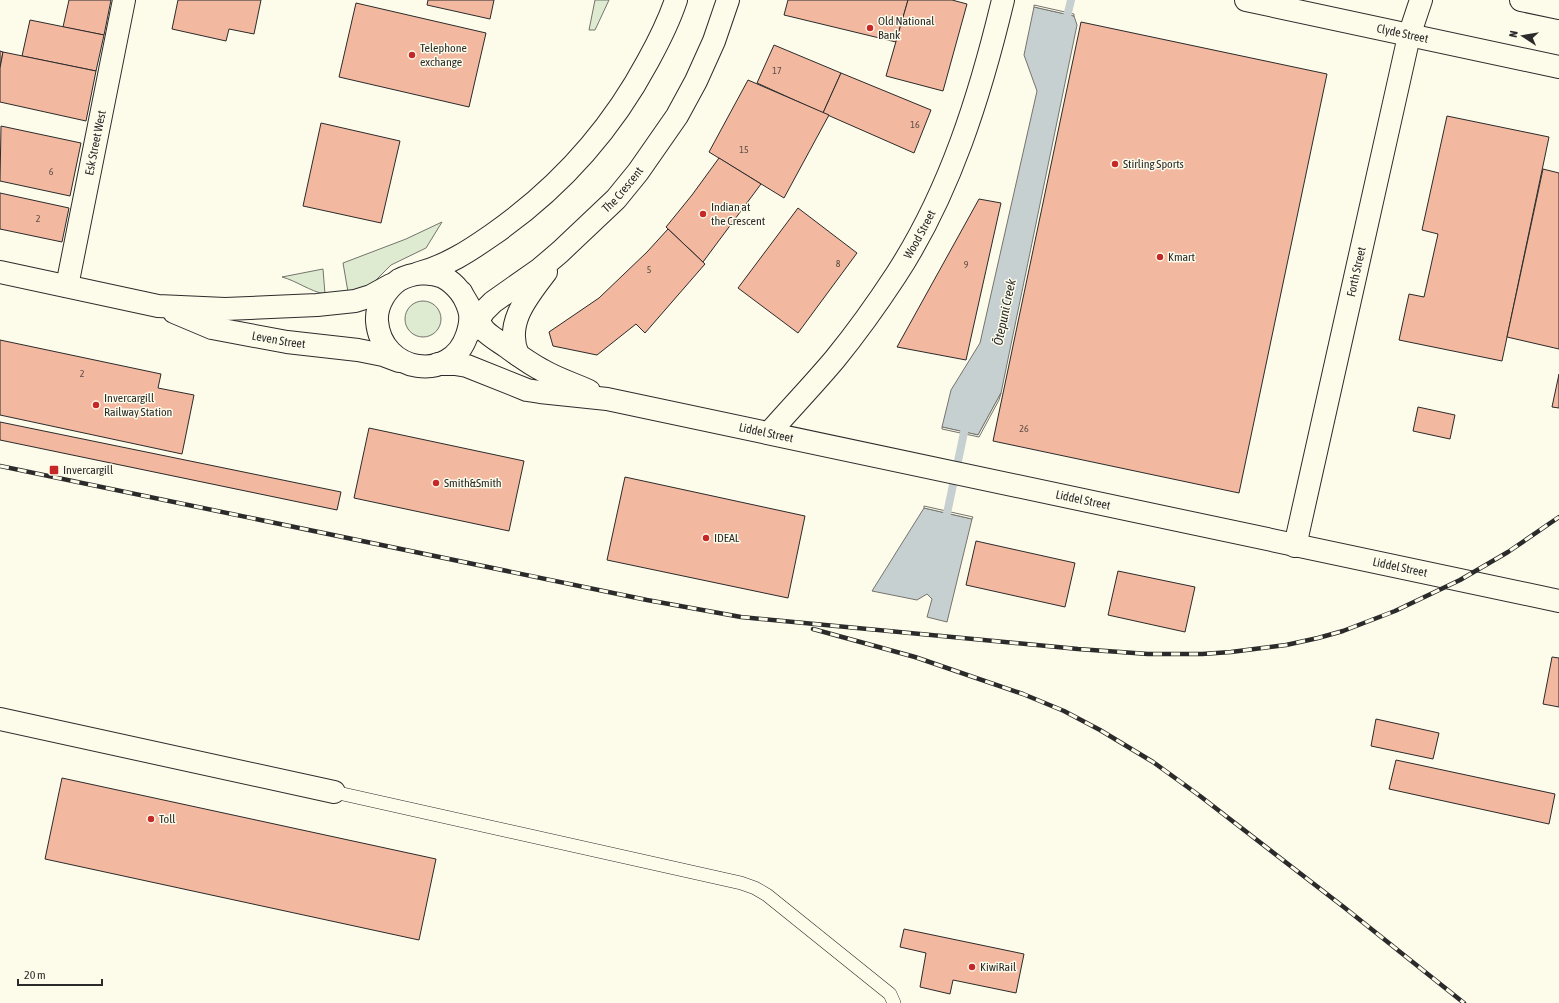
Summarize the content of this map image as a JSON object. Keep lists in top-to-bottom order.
{
  "streets": {
    "main road": [
      "Clyde Street",
      "Esk Street West",
      "The Crescent",
      "Wood Street",
      "Forth Street",
      "Leven Street",
      "Liddel Street"
    ]
  },
  "crossings": [
    ["Clyde Street", "Forth Street"],
    ["Esk Street West", "Leven Street"],
    ["The Crescent", "Leven Street"],
    ["The Crescent", "Liddel Street"],
    ["Wood Street", "Liddel Street"],
    ["Forth Street", "Liddel Street"],
    ["Leven Street", "Liddel Street"]
  ],
  "water": ["Ōtepuni Creek"],
  "places": {
    "other": [
      "Old National Bank",
      "Telephone exchange",
      "Stirling Sports",
      "Indian at the Crescent",
      "Kmart",
      "Invercargill Railway Station",
      "Smith&Smith",
      "IDEAL",
      "Toll",
      "KiwiRail"
    ],
    "transit": ["Invercargill"]
  },
  "house_numbers": [
    "17",
    "16",
    "15",
    "6",
    "2",
    "8",
    "9",
    "5",
    "2",
    "26"
  ],
  "scale_bar": "20 m",
  "north": "left"
}
